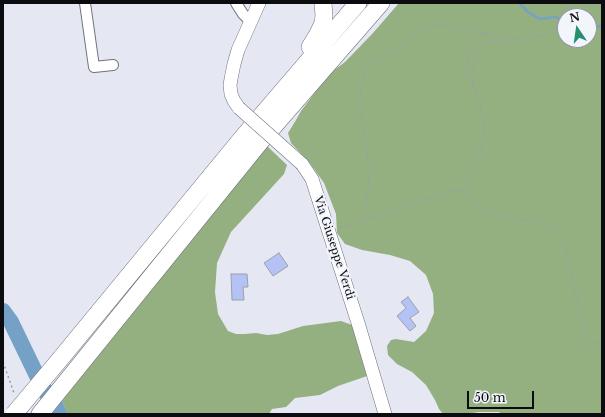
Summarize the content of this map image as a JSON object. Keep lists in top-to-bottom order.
{
  "streets": {
    "street": ["Via Giuseppe Verdi"]
  },
  "scale_bar": "50 m",
  "north": "top"
}
